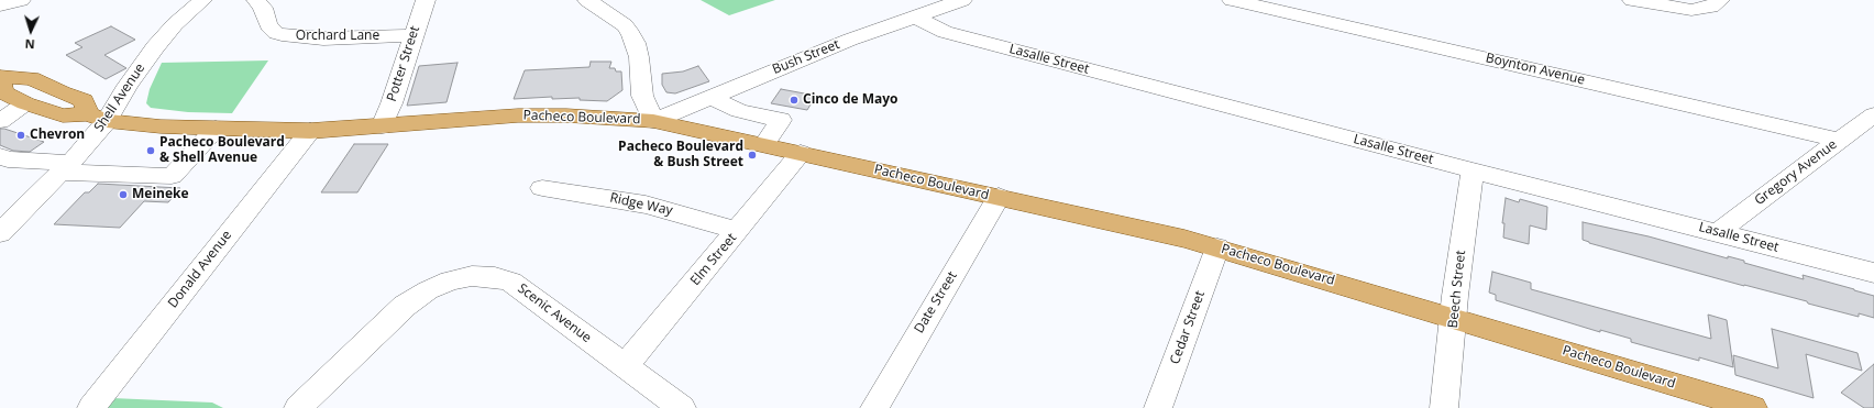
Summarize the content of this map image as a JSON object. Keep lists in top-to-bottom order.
{
  "streets": {
    "main road": ["Pacheco Boulevard"],
    "street": [
      "Orchard Lane",
      "Bush Street",
      "Lasalle Street",
      "Potter Street",
      "Boynton Avenue",
      "Shell Avenue",
      "Gregory Avenue",
      "Ridge Way",
      "Elm Street",
      "Donald Avenue",
      "Beech Street",
      "Date Street",
      "Scenic Avenue",
      "Cedar Street"
    ]
  },
  "crossings": [
    ["Orchard Lane", "Potter Street"],
    ["Bush Street", "Lasalle Street"],
    ["Bush Street", "Pacheco Boulevard"],
    ["Lasalle Street", "Gregory Avenue"],
    ["Lasalle Street", "Beech Street"],
    ["Potter Street", "Pacheco Boulevard"],
    ["Boynton Avenue", "Gregory Avenue"],
    ["Shell Avenue", "Pacheco Boulevard"],
    ["Pacheco Boulevard", "Elm Street"],
    ["Pacheco Boulevard", "Donald Avenue"],
    ["Pacheco Boulevard", "Beech Street"],
    ["Pacheco Boulevard", "Date Street"],
    ["Pacheco Boulevard", "Cedar Street"],
    ["Ridge Way", "Elm Street"],
    ["Elm Street", "Scenic Avenue"]
  ],
  "places": [
    "Cinco de Mayo",
    "Chevron",
    "Pacheco Boulevard & Shell Avenue",
    "Pacheco Boulevard & Bush Street",
    "Meineke"
  ],
  "north": "bottom"
}
